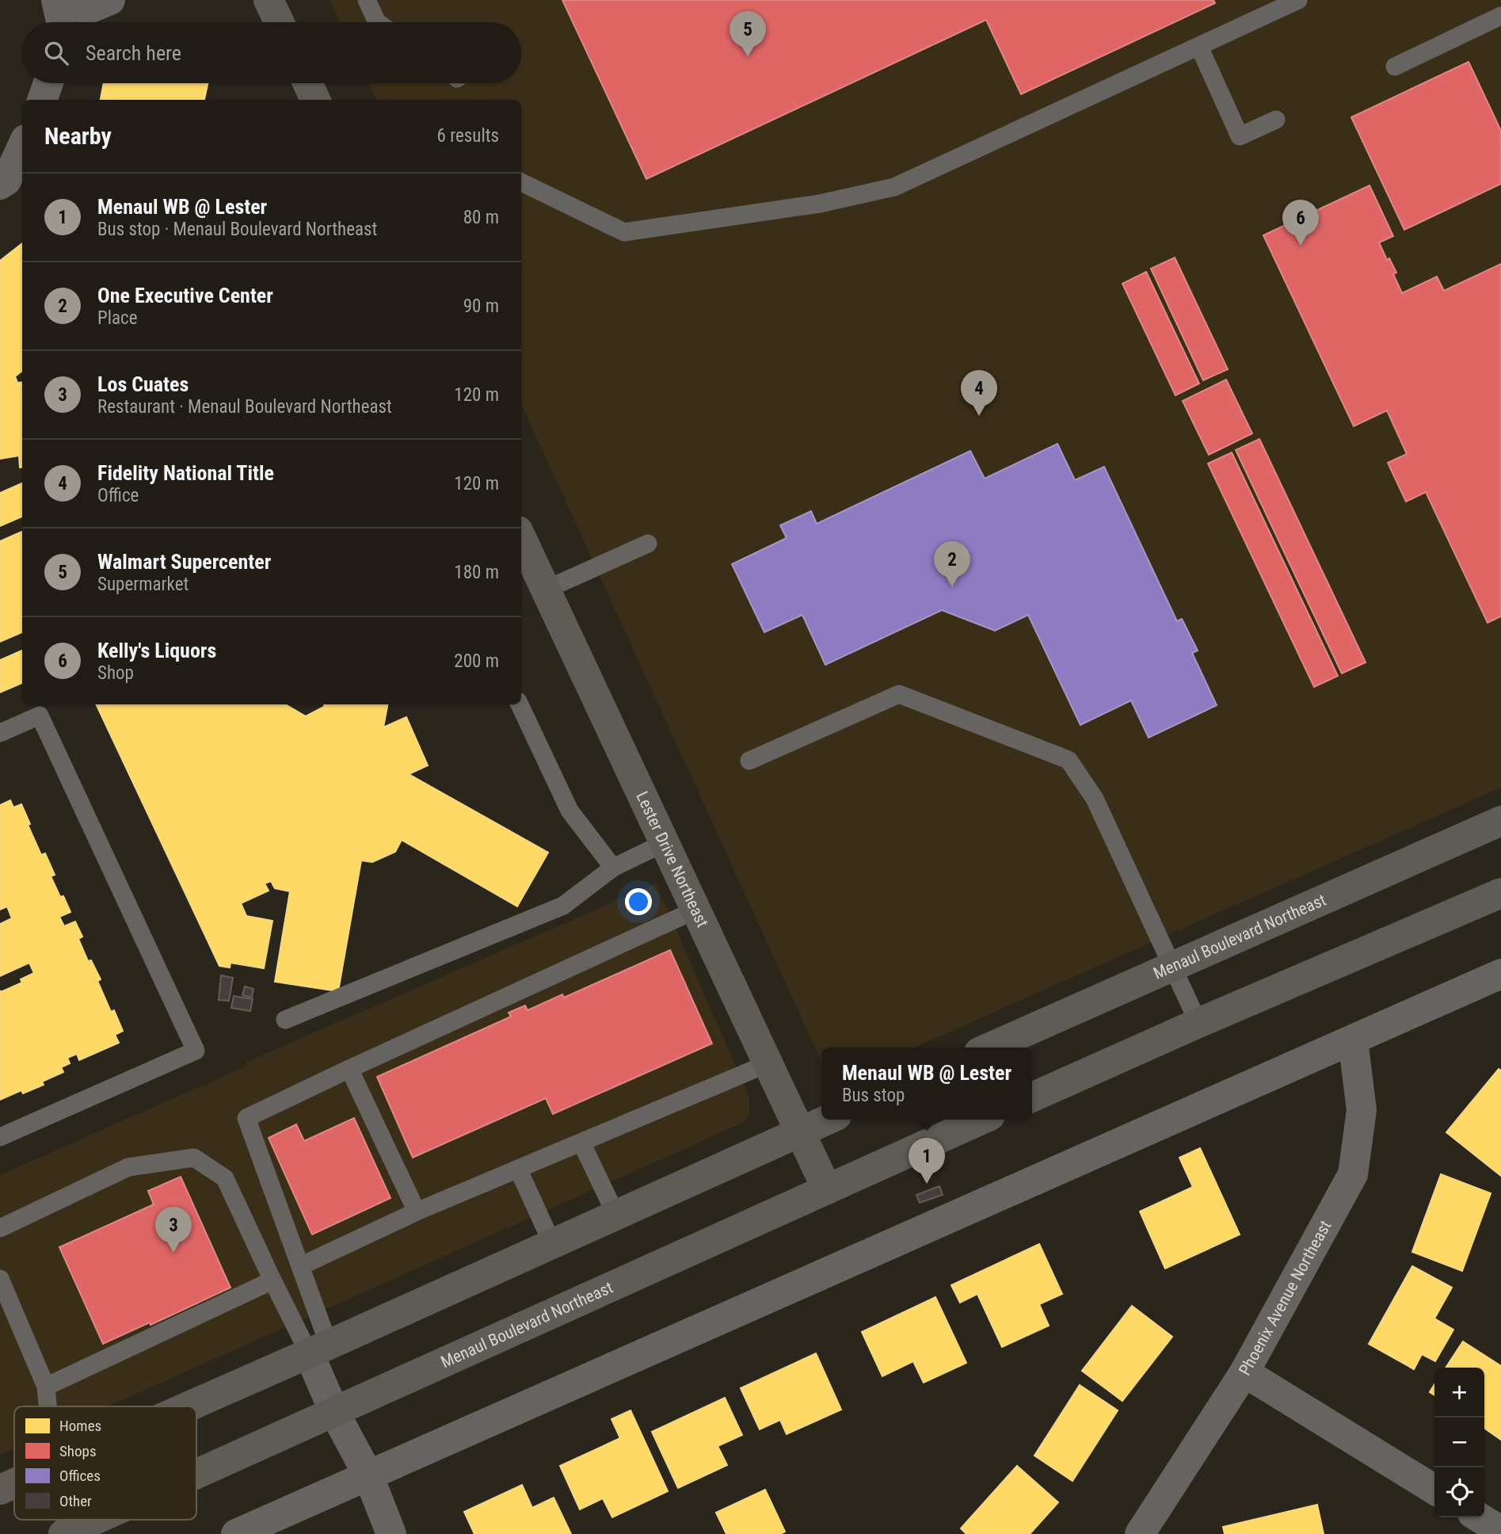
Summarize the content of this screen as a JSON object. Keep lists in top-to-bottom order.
{
  "streets": {
    "main road": ["Lester Drive Northeast", "Menaul Boulevard Northeast"],
    "street": ["Phoenix Avenue Northeast"]
  },
  "crossings": [
    ["Lester Drive Northeast", "Menaul Boulevard Northeast"]
  ],
  "legend": [
    "Homes",
    "Shops",
    "Offices",
    "Other"
  ],
  "page": {
    "pins": [
      "5",
      "6",
      "4",
      "2",
      "1",
      "3"
    ],
    "search": "Search here",
    "heading": ["Nearby", "6 results"],
    "list": [
      {
        "mark": "1",
        "name": "Menaul WB @ Lester",
        "note": "Bus stop · Menaul Boulevard Northeast",
        "value": "80 m"
      },
      {
        "mark": "2",
        "name": "One Executive Center",
        "note": "Place",
        "value": "90 m"
      },
      {
        "mark": "3",
        "name": "Los Cuates",
        "note": "Restaurant · Menaul Boulevard Northeast",
        "value": "120 m"
      },
      {
        "mark": "4",
        "name": "Fidelity National Title",
        "note": "Office",
        "value": "120 m"
      },
      {
        "mark": "5",
        "name": "Walmart Supercenter",
        "note": "Supermarket",
        "value": "180 m"
      },
      {
        "mark": "6",
        "name": "Kelly's Liquors",
        "note": "Shop",
        "value": "200 m"
      }
    ],
    "popup": ["Menaul WB @ Lester", "Bus stop"],
    "map_buttons": ["+", "−"]
  }
}
